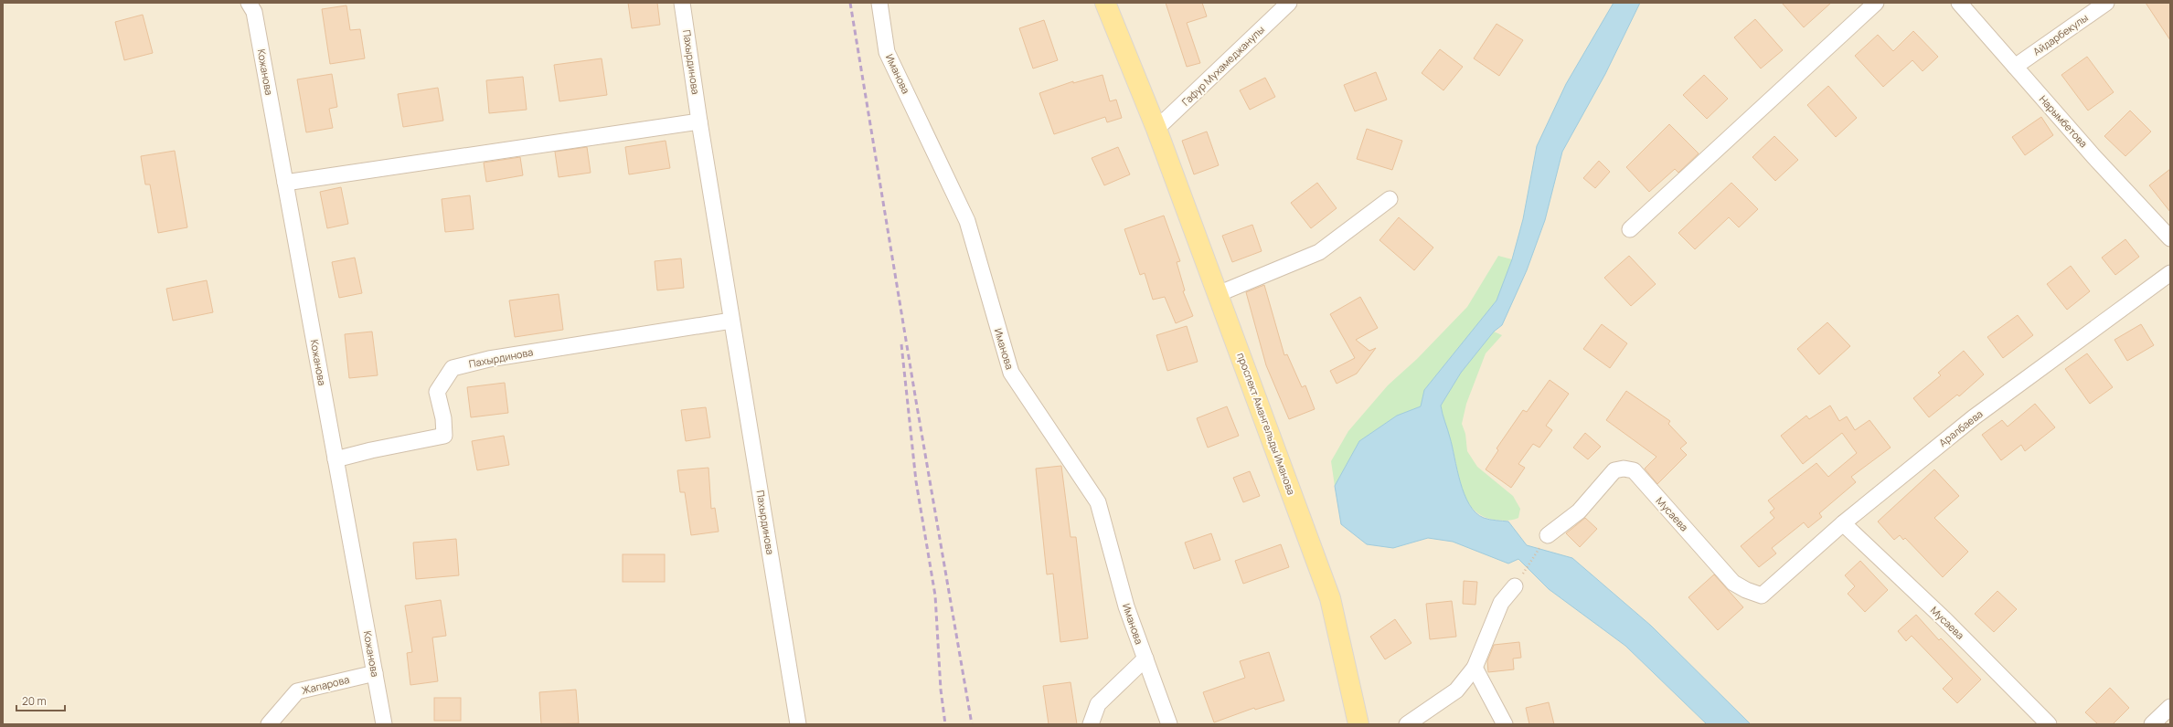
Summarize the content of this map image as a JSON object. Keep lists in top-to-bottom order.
{
  "streets": {
    "main road": ["проспект Амангельды Иманова"],
    "street": [
      "Айдарбекулы",
      "Пахырдинова",
      "Гафур Мухамеджанулы",
      "Кожанова",
      "Иманова",
      "Нарымбетова",
      "Аралбаева",
      "Мусаева",
      "Жапарова"
    ]
  },
  "crossings": [
    ["Айдарбекулы", "Нарымбетова"],
    ["Пахырдинова", "Кожанова"],
    ["Гафур Мухамеджанулы", "проспект Амангельды Иманова"],
    ["Кожанова", "Жапарова"],
    ["Аралбаева", "Мусаева"]
  ],
  "scale_bar": "20 m"
}
